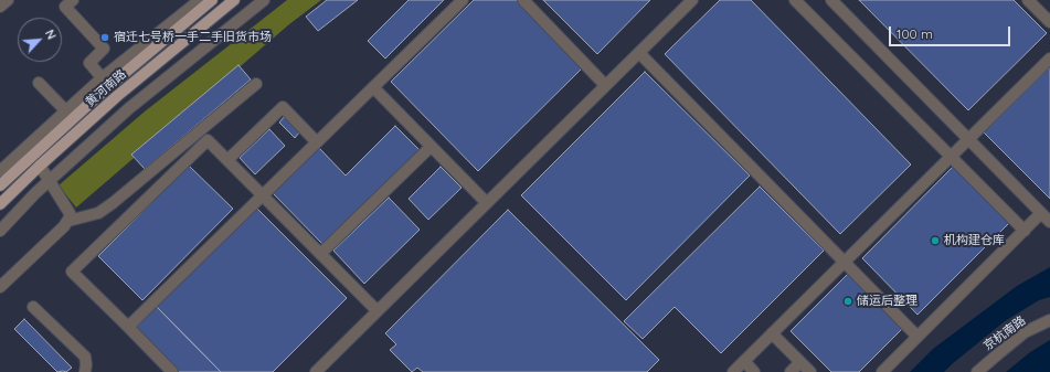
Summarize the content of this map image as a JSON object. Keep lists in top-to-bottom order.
{
  "streets": {
    "main road": ["黄河南路"],
    "street": ["京杭南路"]
  },
  "places": ["宿迁七号桥一手二手旧货市场", "机构建仓库", "储运后整理"],
  "scale_bar": "100 m",
  "north": "top right"
}
